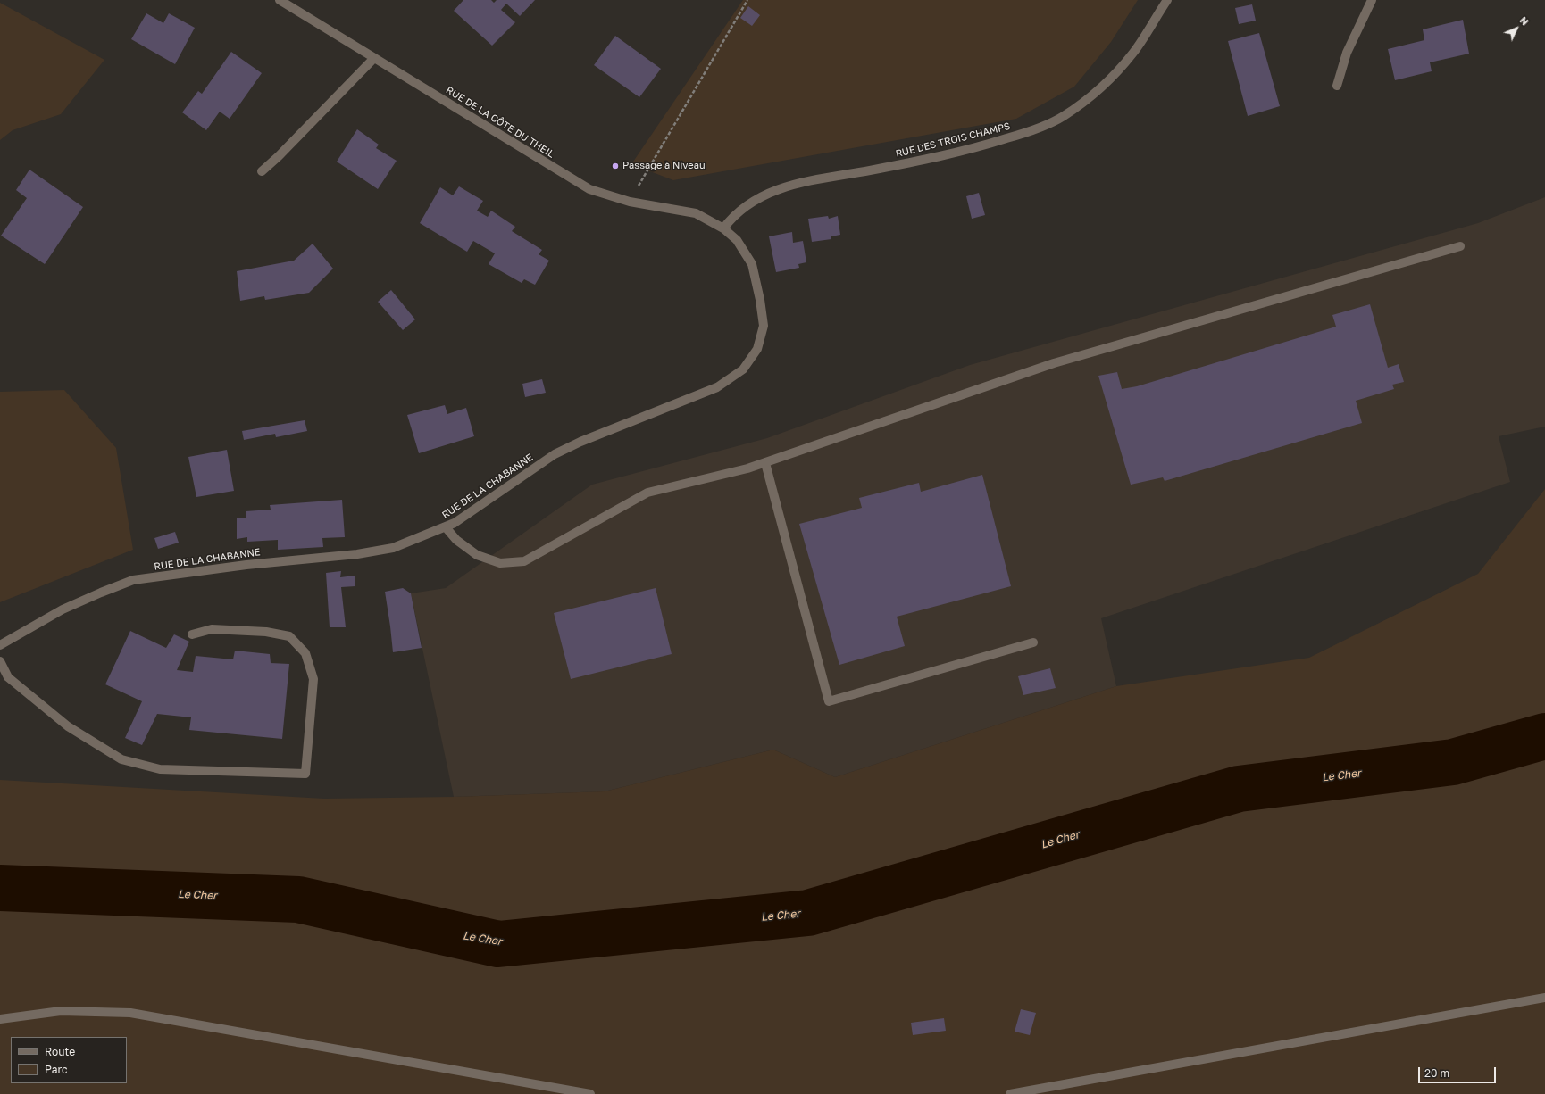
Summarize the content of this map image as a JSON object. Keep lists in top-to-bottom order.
{
  "streets": {
    "street": ["RUE DE LA CÔTE DU THEIL", "RUE DES TROIS CHAMPS", "RUE DE LA CHABANNE"]
  },
  "crossings": [
    ["RUE DE LA CÔTE DU THEIL", "RUE DES TROIS CHAMPS"],
    ["RUE DE LA CÔTE DU THEIL", "RUE DE LA CHABANNE"],
    ["RUE DES TROIS CHAMPS", "RUE DE LA CHABANNE"]
  ],
  "water": ["Le Cher"],
  "places": ["Passage à Niveau"],
  "legend": ["Route", "Parc"],
  "scale_bar": "20 m",
  "north": "top right"
}
